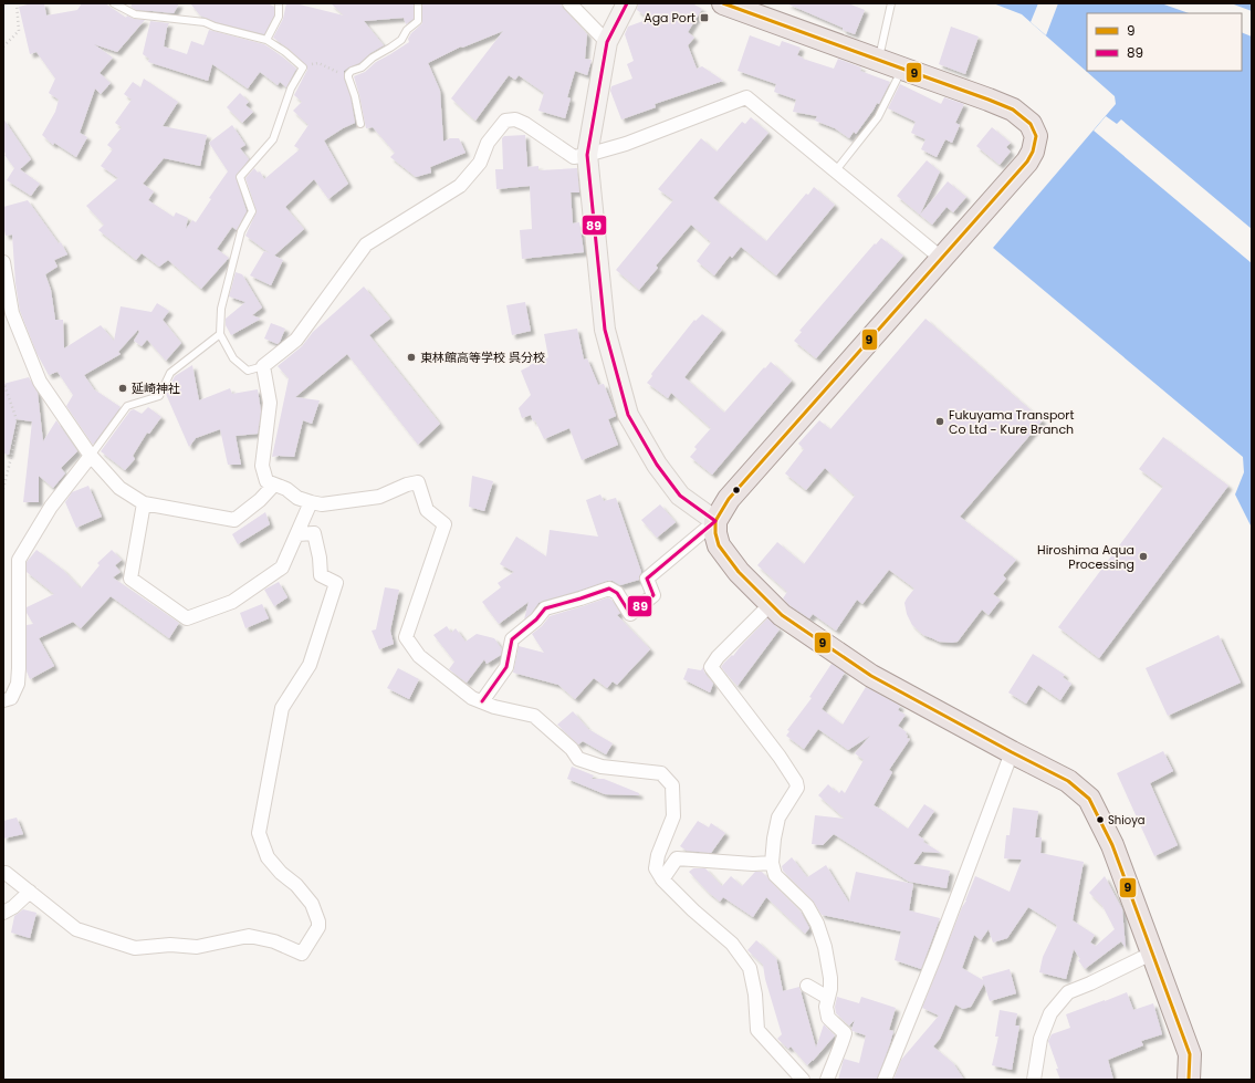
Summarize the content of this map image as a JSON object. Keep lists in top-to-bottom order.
{
  "places": {
    "transit": ["Aga Port"],
    "other": [
      "東林館高等学校 呉分校",
      "延崎神社",
      "Fukuyama Transport Co Ltd - Kure Branch",
      "Hiroshima Aqua Processing",
      "Shioya"
    ]
  },
  "lines": ["transit line 9", "transit line 89"],
  "legend": ["9", "89"]
}
